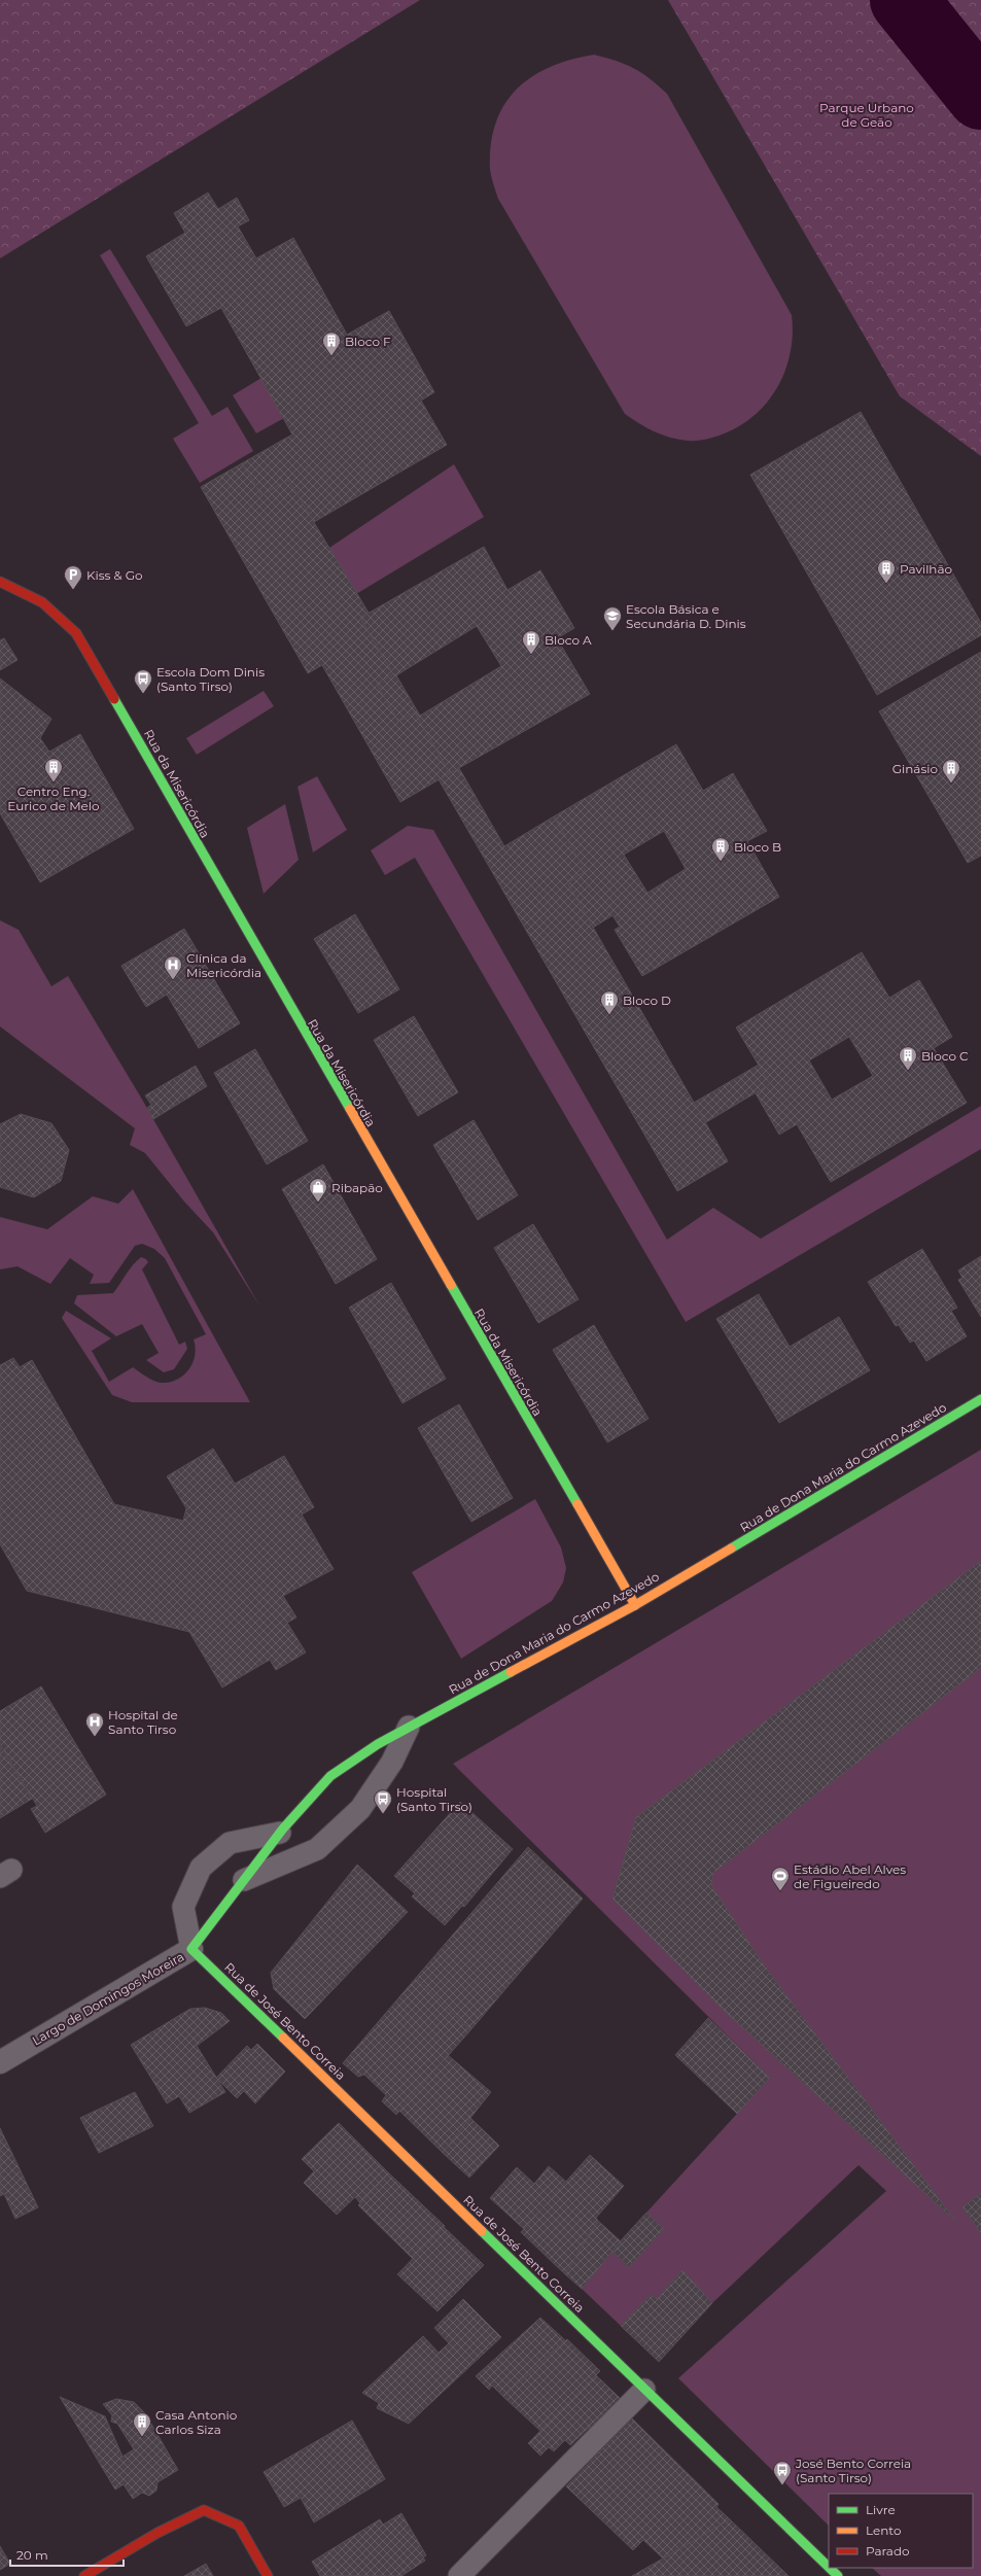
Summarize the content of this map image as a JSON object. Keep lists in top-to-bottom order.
{
  "streets": {
    "street": [
      "Rua da Misericórdia",
      "Rua de Dona Maria do Carmo Azevedo",
      "Largo de Domingos Moreira",
      "Rua de José Bento Correia"
    ]
  },
  "crossings": [
    ["Rua da Misericórdia", "Rua de Dona Maria do Carmo Azevedo"],
    ["Rua de Dona Maria do Carmo Azevedo", "Largo de Domingos Moreira"],
    ["Rua de Dona Maria do Carmo Azevedo", "Rua de José Bento Correia"],
    ["Largo de Domingos Moreira", "Rua de José Bento Correia"]
  ],
  "parks": ["Parque Urbano de Geão"],
  "places": {
    "building": [
      "Bloco F",
      "Pavilhão",
      "Bloco A",
      "Centro Eng. Eurico de Melo",
      "Ginásio",
      "Bloco B",
      "Bloco D",
      "Bloco C",
      "Casa Antonio Carlos Siza"
    ],
    "parking": ["Kiss & Go"],
    "school or university": ["Escola Básica e Secundária D. Dinis"],
    "bus stop": ["Escola Dom Dinis (Santo Tirso)", "Hospital (Santo Tirso)", "José Bento Correia (Santo Tirso)"],
    "hospital": ["Clínica da Misericórdia", "Hospital de Santo Tirso"],
    "shop": ["Ribapão"],
    "sports": ["Estádio Abel Alves de Figueiredo"]
  },
  "legend": ["Livre", "Lento", "Parado"],
  "scale_bar": "20 m"
}
